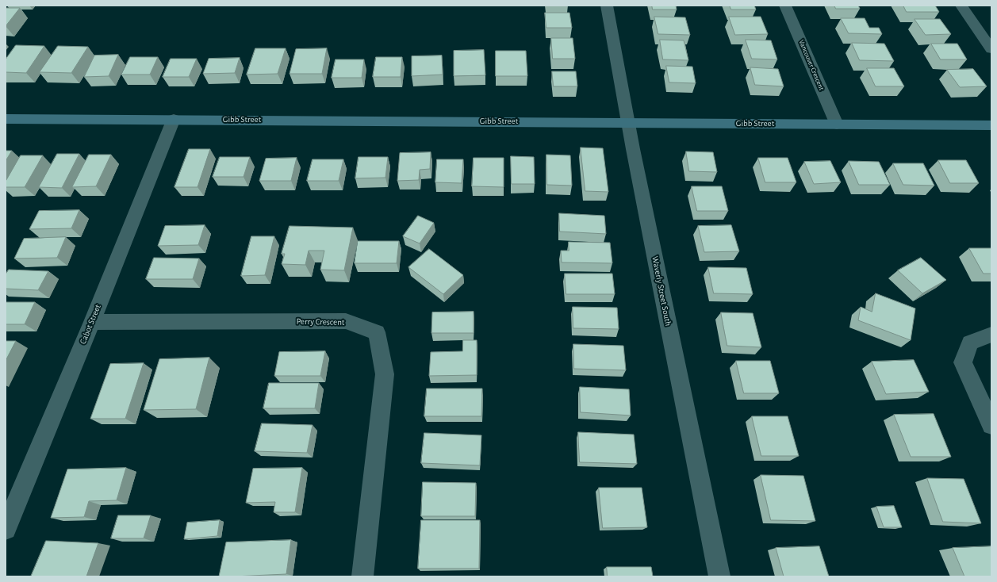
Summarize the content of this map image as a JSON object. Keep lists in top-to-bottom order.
{
  "streets": {
    "main road": ["Gibb Street"],
    "street": [
      "Vancouver Crescent",
      "Waverly Street South",
      "Perry Crescent",
      "Cabot Street"
    ]
  },
  "crossings": [
    ["Vancouver Crescent", "Gibb Street"],
    ["Gibb Street", "Waverly Street South"],
    ["Gibb Street", "Cabot Street"],
    ["Perry Crescent", "Cabot Street"]
  ]
}
